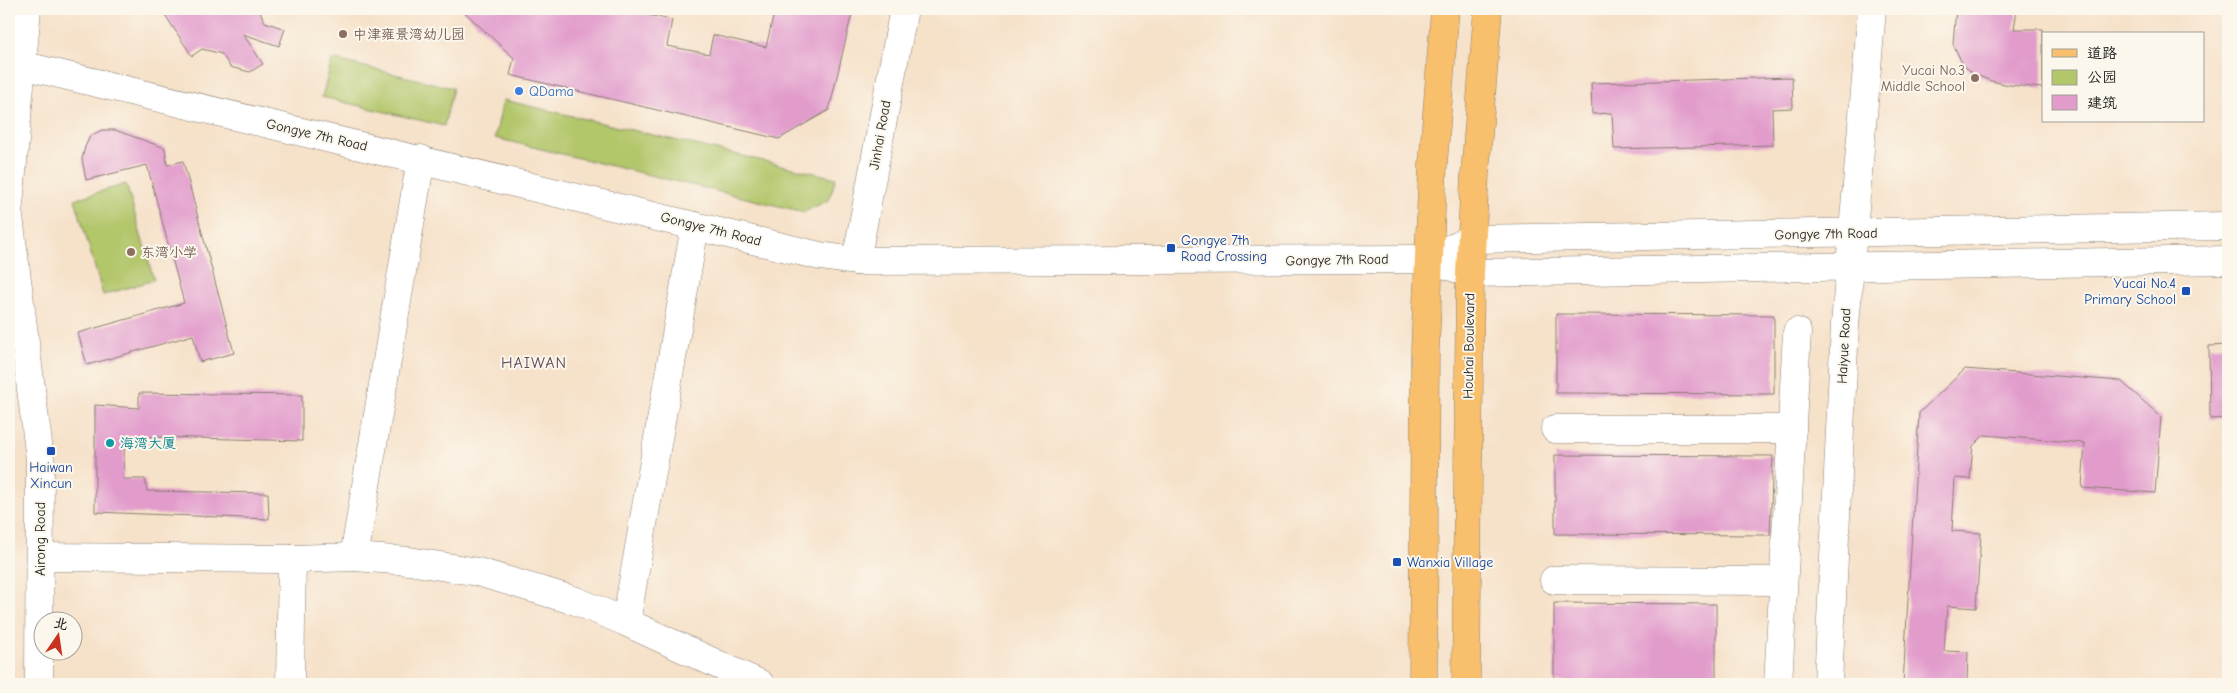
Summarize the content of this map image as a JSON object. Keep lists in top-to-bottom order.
{
  "streets": {
    "main road": ["Houhai Boulevard"],
    "street": [
      "Gongye 7th Road",
      "Jinhai Road",
      "Haiyue Road",
      "Airong Road"
    ]
  },
  "crossings": [
    ["Gongye 7th Road", "Jinhai Road"],
    ["Gongye 7th Road", "Houhai Boulevard"],
    ["Gongye 7th Road", "Haiyue Road"]
  ],
  "districts": ["HAIWAN"],
  "places": {
    "other": [
      "中津雍景湾幼儿园",
      "Yucai No.3 Middle School",
      "QDama",
      "东湾小学",
      "海湾大厦"
    ],
    "transit": [
      "Gongye 7th Road Crossing",
      "Yucai No.4 Primary School",
      "Haiwan Xincun",
      "Wanxia Village"
    ]
  },
  "legend": ["道路", "公园", "建筑"],
  "north": "top"
}
